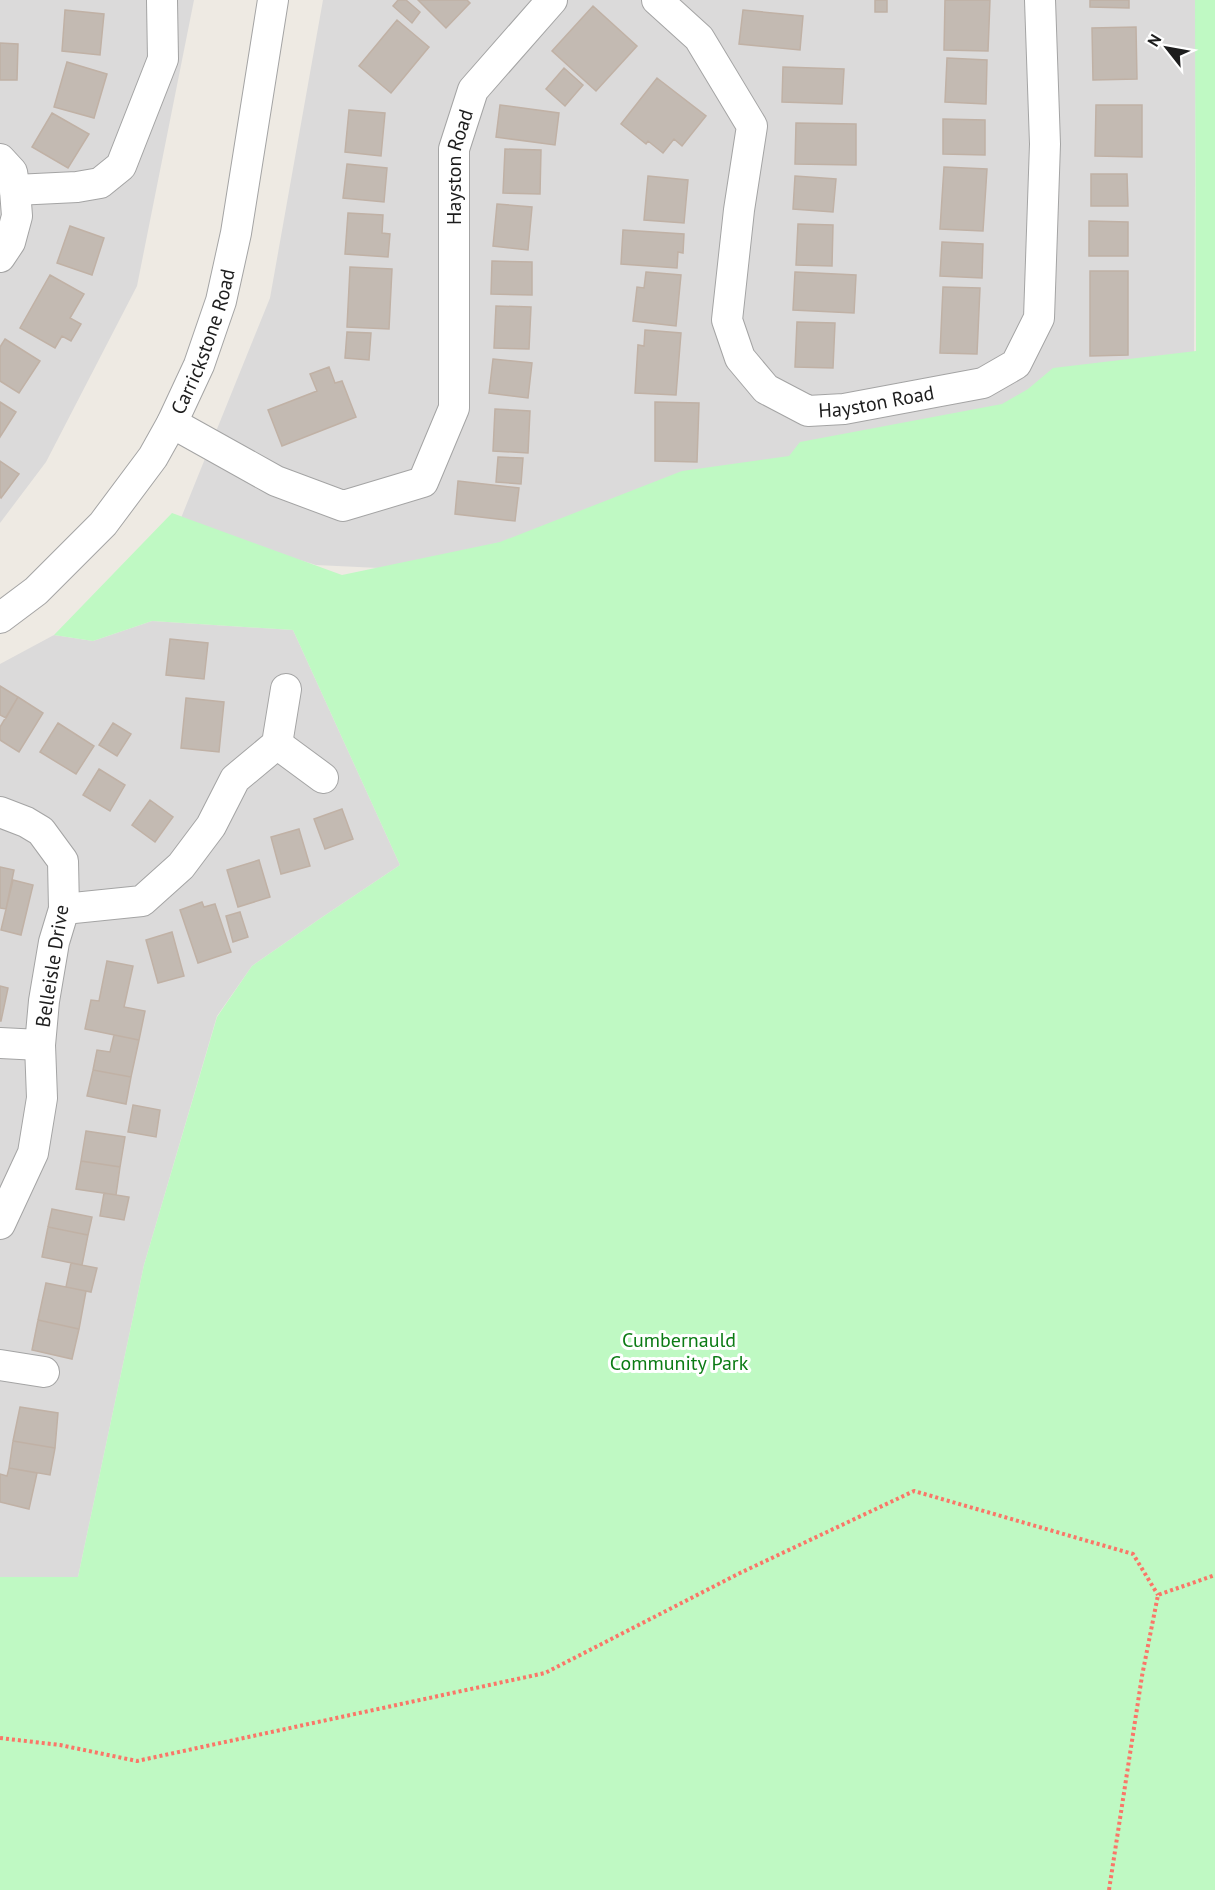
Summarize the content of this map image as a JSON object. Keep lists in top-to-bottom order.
{
  "streets": {
    "street": ["Hayston Road", "Carrickstone Road", "Belleisle Drive"]
  },
  "crossings": [
    ["Hayston Road", "Carrickstone Road"]
  ],
  "parks": ["Cumbernauld Community Park"],
  "north": "top left"
}
